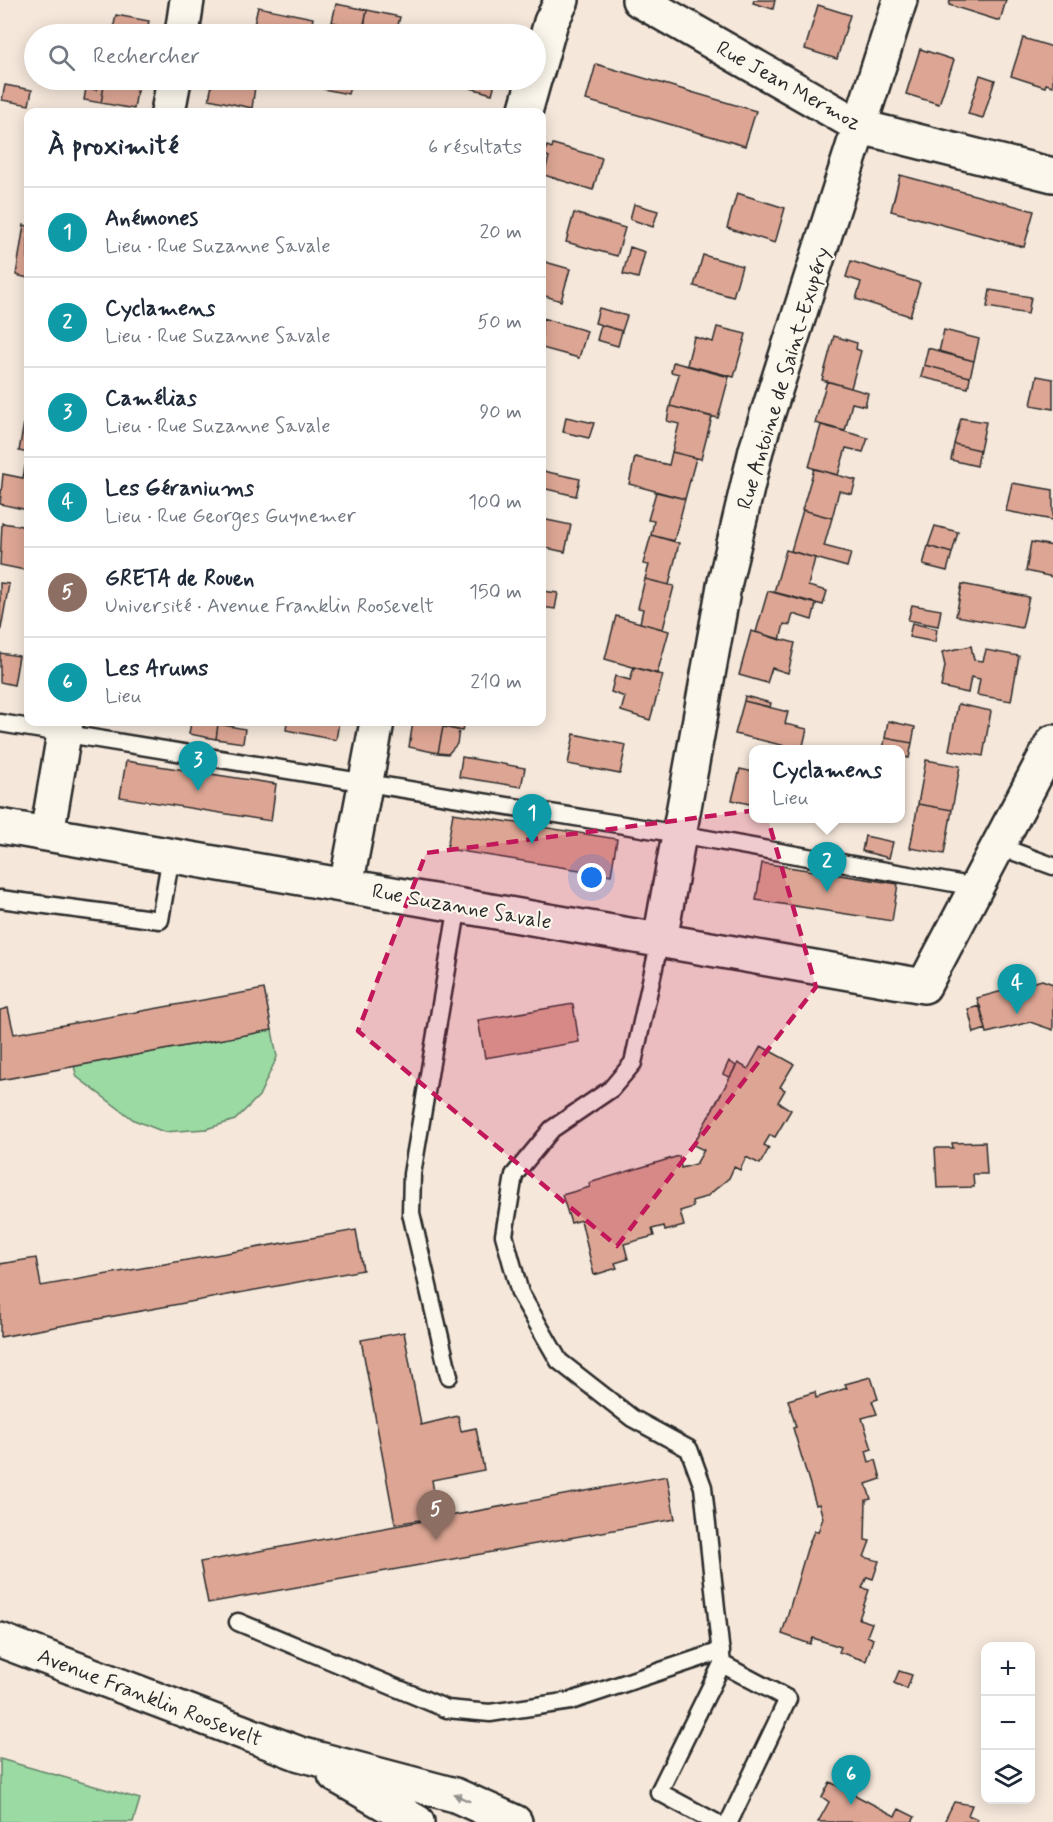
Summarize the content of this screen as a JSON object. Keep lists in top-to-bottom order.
{
  "streets": {
    "street": [
      "Rue Jean Mermoz",
      "Rue Antoine de Saint-Exupéry",
      "Rue Suzanne Savale",
      "Avenue Franklin Roosevelt"
    ]
  },
  "crossings": [
    ["Rue Jean Mermoz", "Rue Antoine de Saint-Exupéry"],
    ["Rue Antoine de Saint-Exupéry", "Rue Suzanne Savale"]
  ],
  "page": {
    "search": "Rechercher",
    "heading": ["À proximité", "6 résultats"],
    "list": [
      {
        "mark": "1",
        "name": "Anémones",
        "note": "Lieu · Rue Suzanne Savale",
        "value": "20 m"
      },
      {
        "mark": "2",
        "name": "Cyclamens",
        "note": "Lieu · Rue Suzanne Savale",
        "value": "50 m"
      },
      {
        "mark": "3",
        "name": "Camélias",
        "note": "Lieu · Rue Suzanne Savale",
        "value": "90 m"
      },
      {
        "mark": "4",
        "name": "Les Géraniums",
        "note": "Lieu · Rue Georges Guynemer",
        "value": "100 m"
      },
      {
        "mark": "5",
        "name": "GRETA de Rouen",
        "note": "Université · Avenue Franklin Roosevelt",
        "value": "150 m"
      },
      {
        "mark": "6",
        "name": "Les Arums",
        "note": "Lieu",
        "value": "210 m"
      }
    ],
    "pins": [
      "3",
      "1",
      "2",
      "4",
      "5",
      "6"
    ],
    "popup": ["Cyclamens", "Lieu"],
    "map_buttons": ["+", "−"]
  }
}
